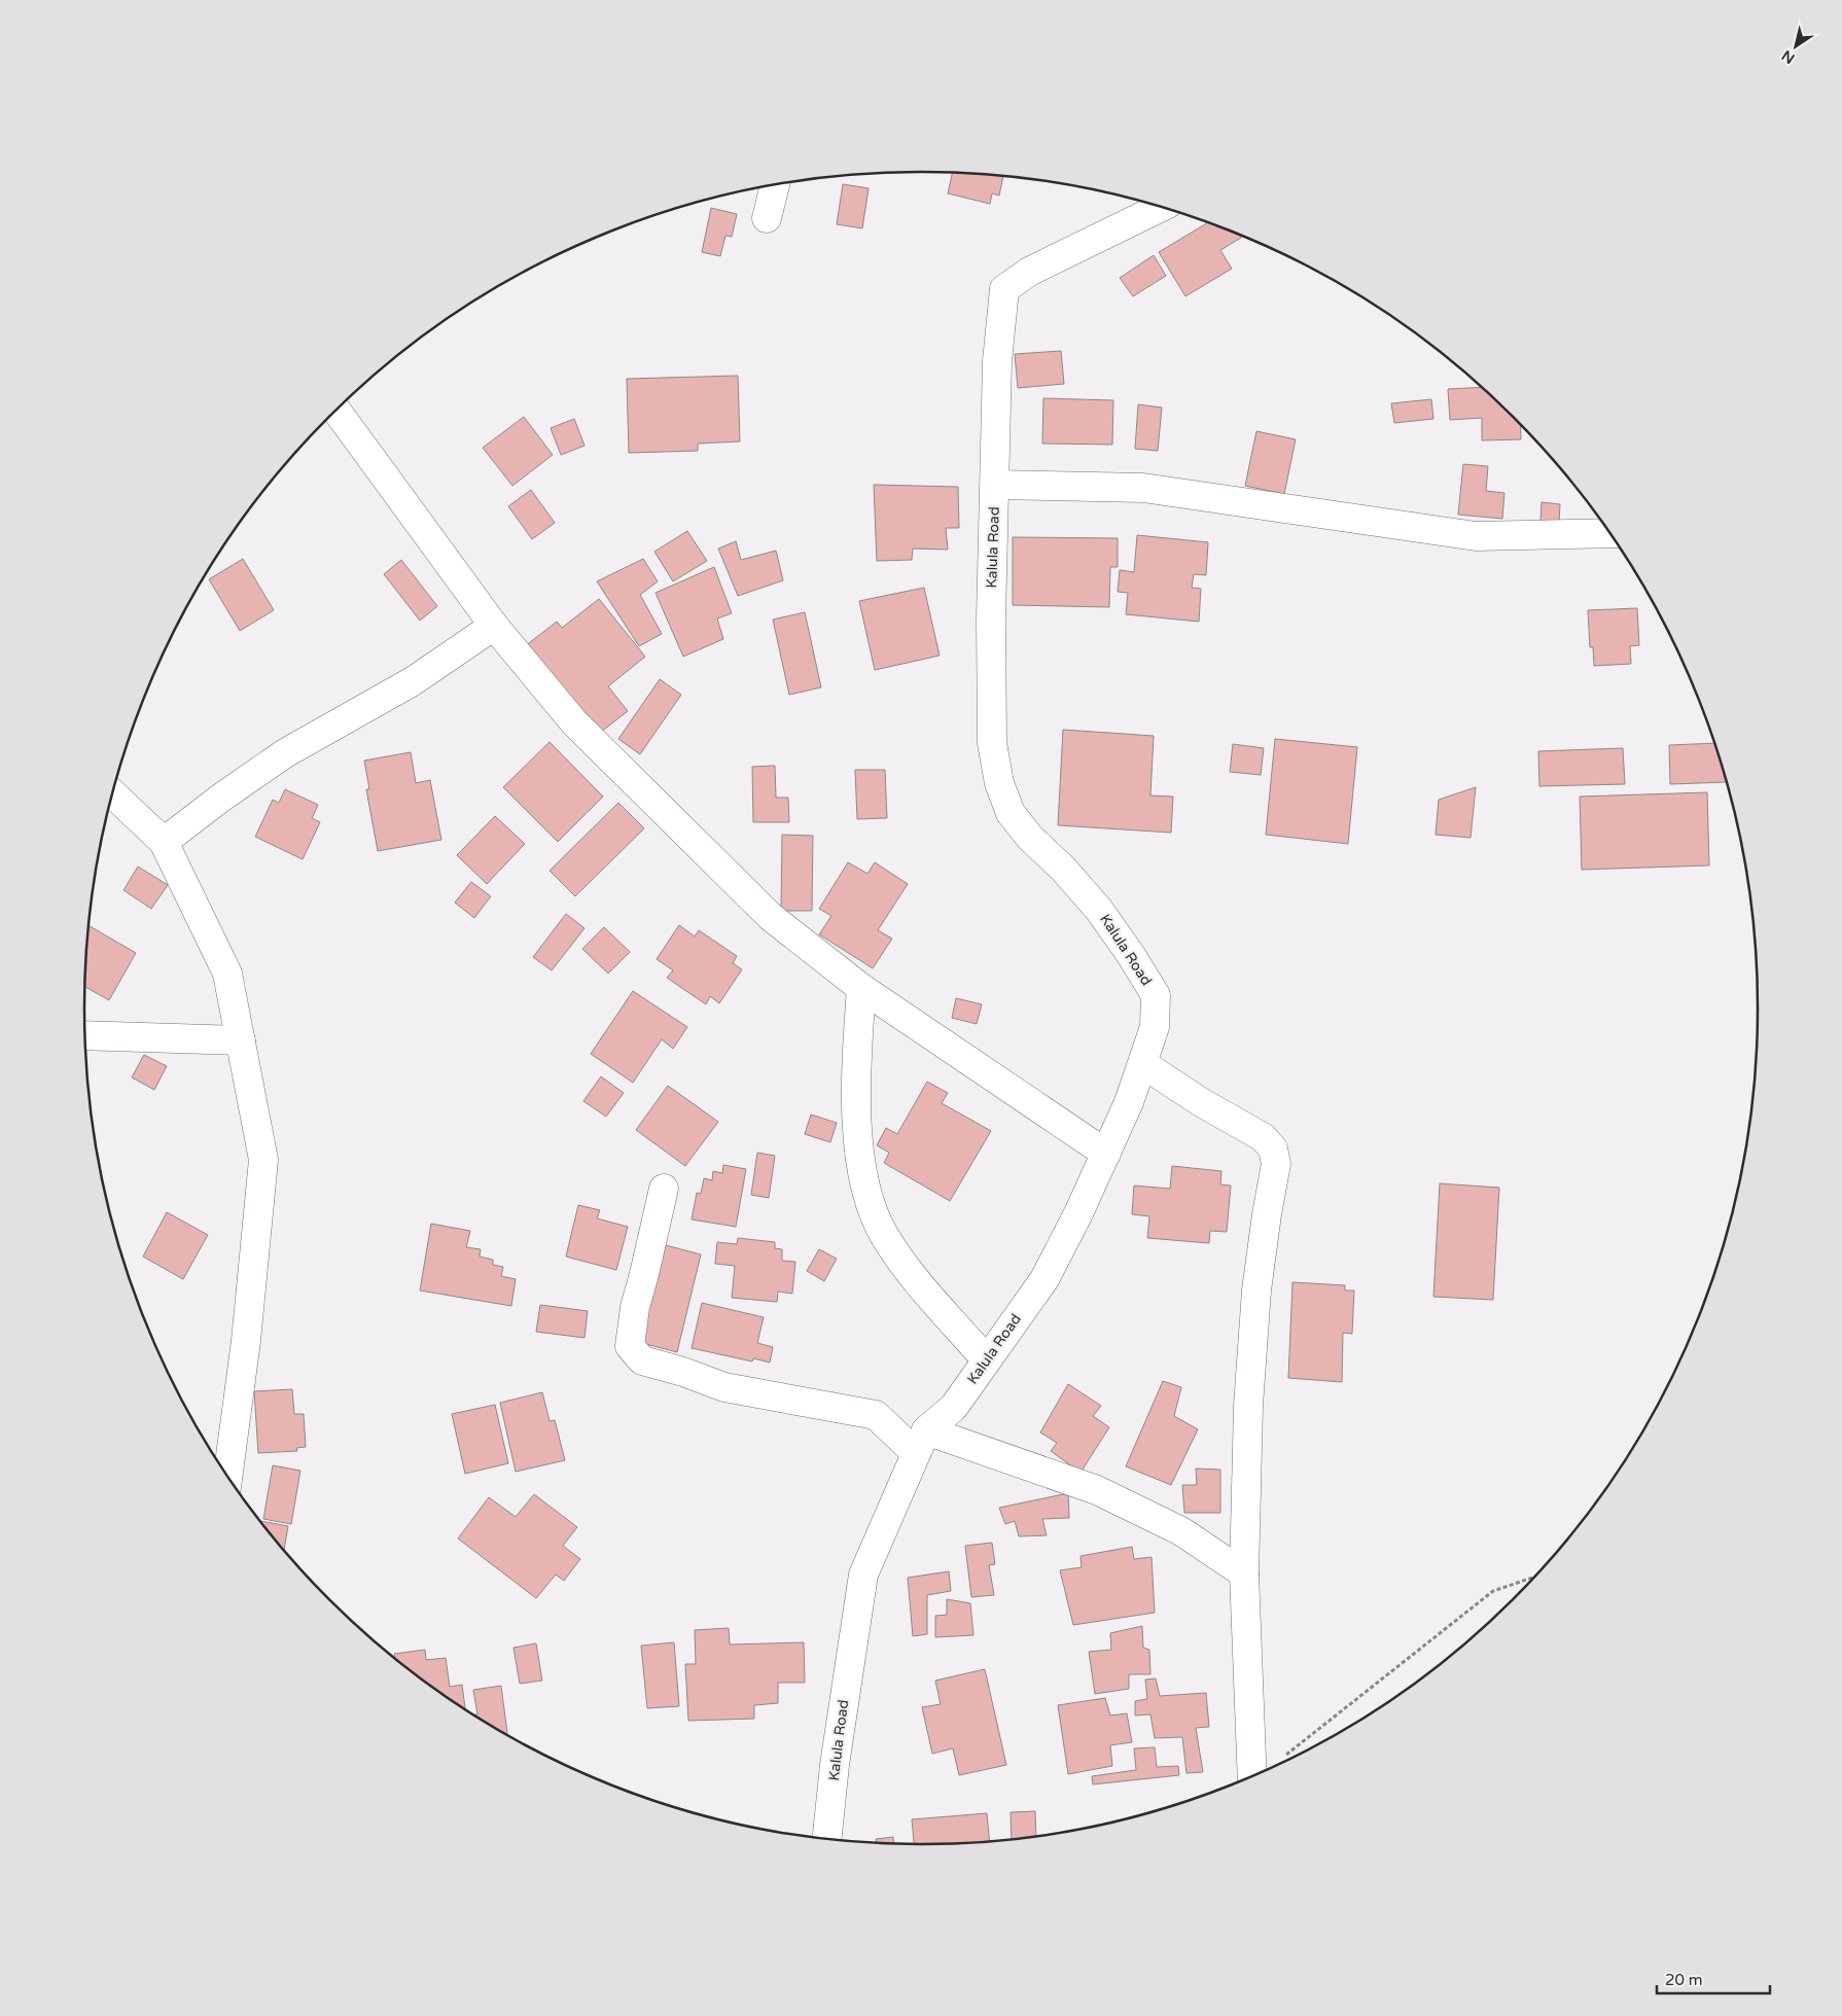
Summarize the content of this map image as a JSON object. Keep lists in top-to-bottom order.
{
  "streets": {
    "street": ["Kalula Road"]
  },
  "scale_bar": "20 m",
  "north": "bottom left"
}
